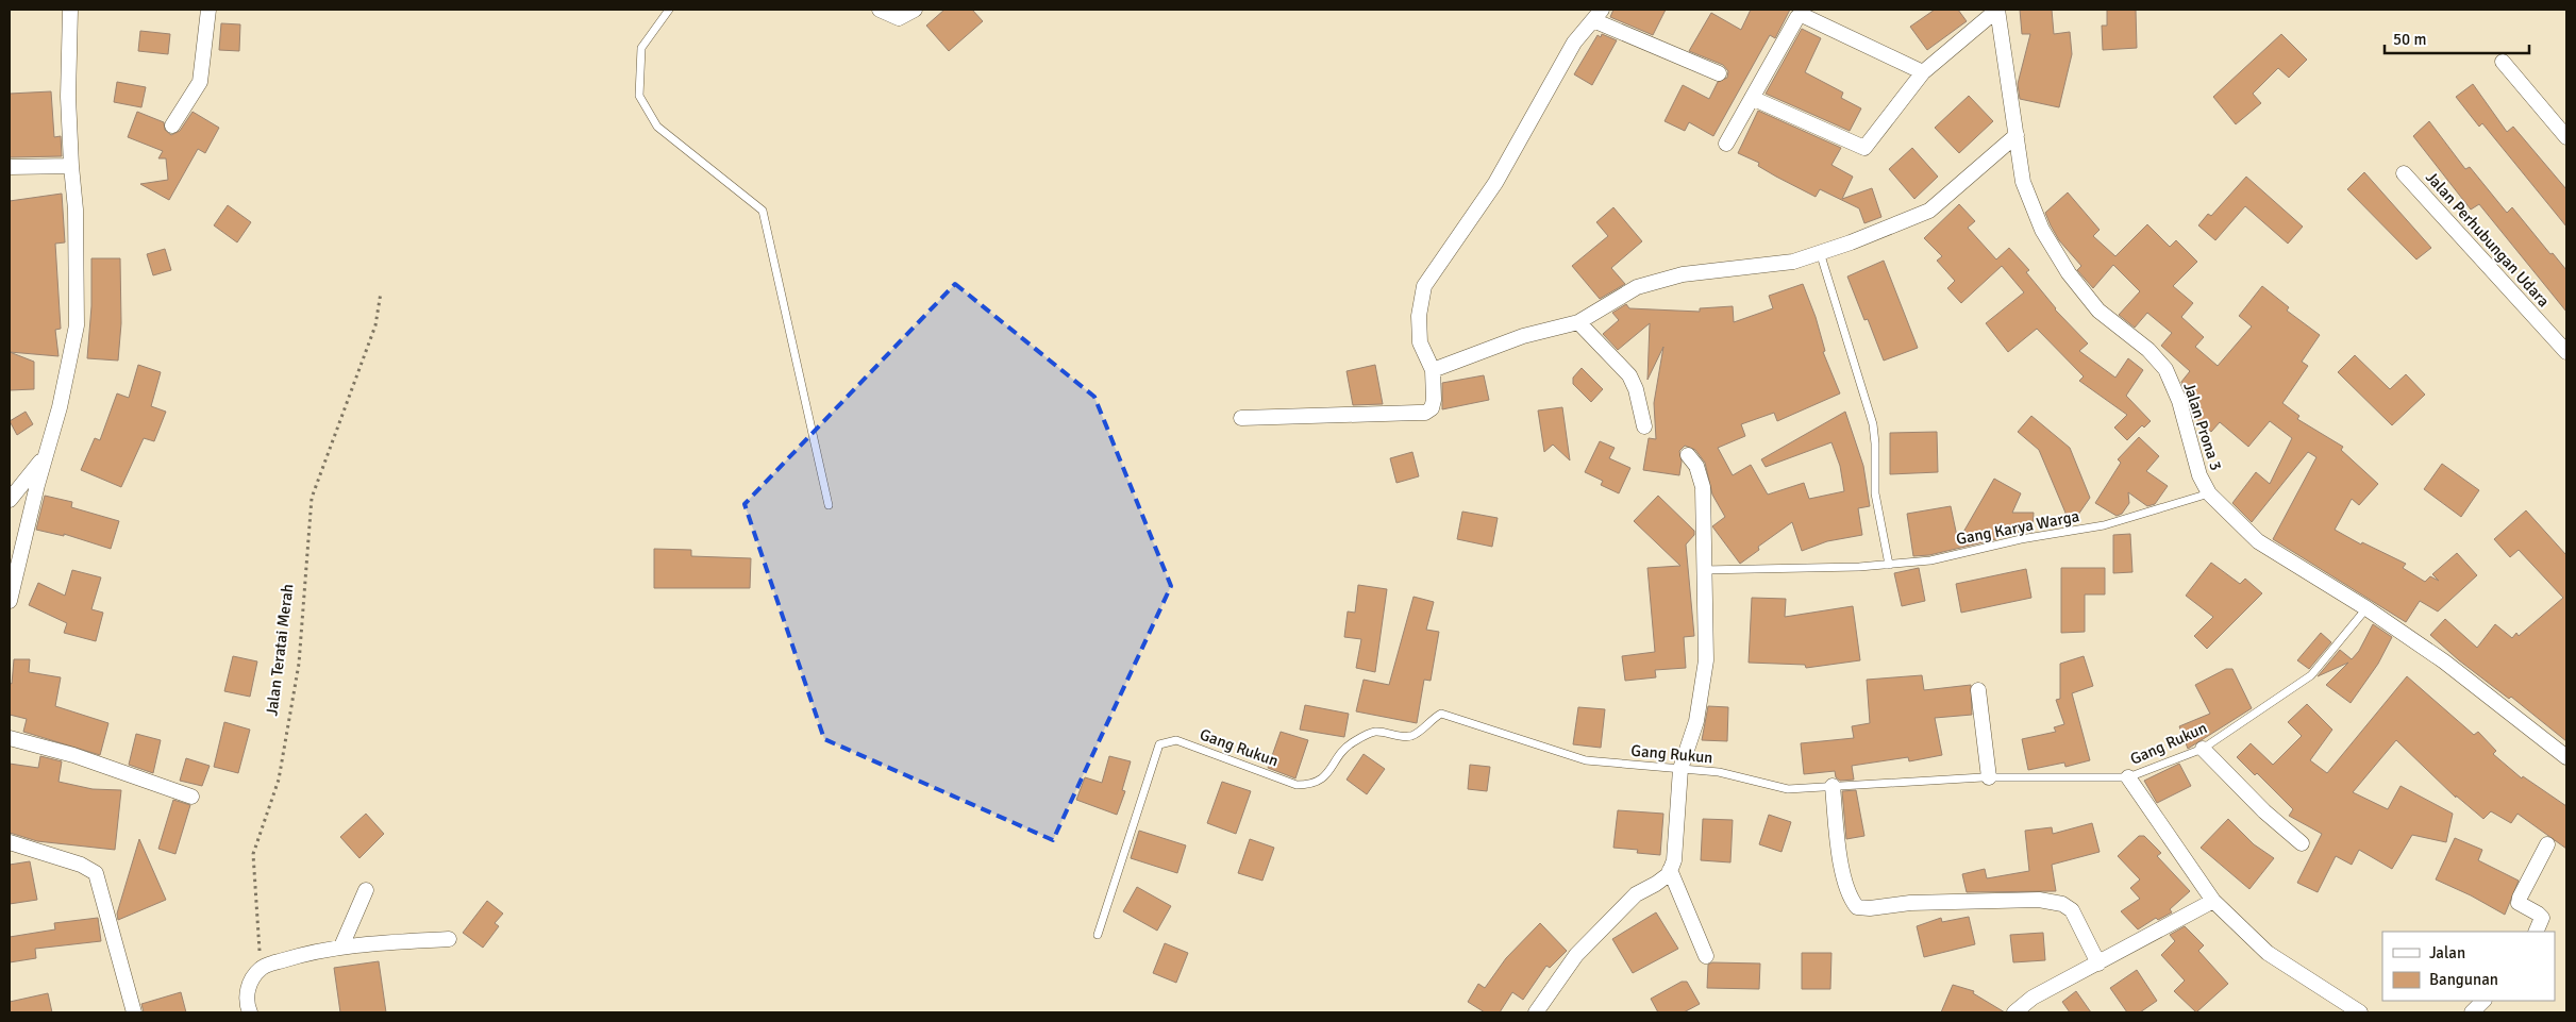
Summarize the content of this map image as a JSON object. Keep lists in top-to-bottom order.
{
  "streets": {
    "street": ["Jalan Perhubungan Udara", "Jalan Prona 3"],
    "lane": ["Gang Karya Warga", "Gang Rukun"],
    "path": ["Jalan Teratai Merah"]
  },
  "crossings": [
    ["Jalan Prona 3", "Gang Karya Warga"],
    ["Jalan Prona 3", "Gang Rukun"]
  ],
  "legend": ["Jalan", "Bangunan"],
  "scale_bar": "50 m"
}
